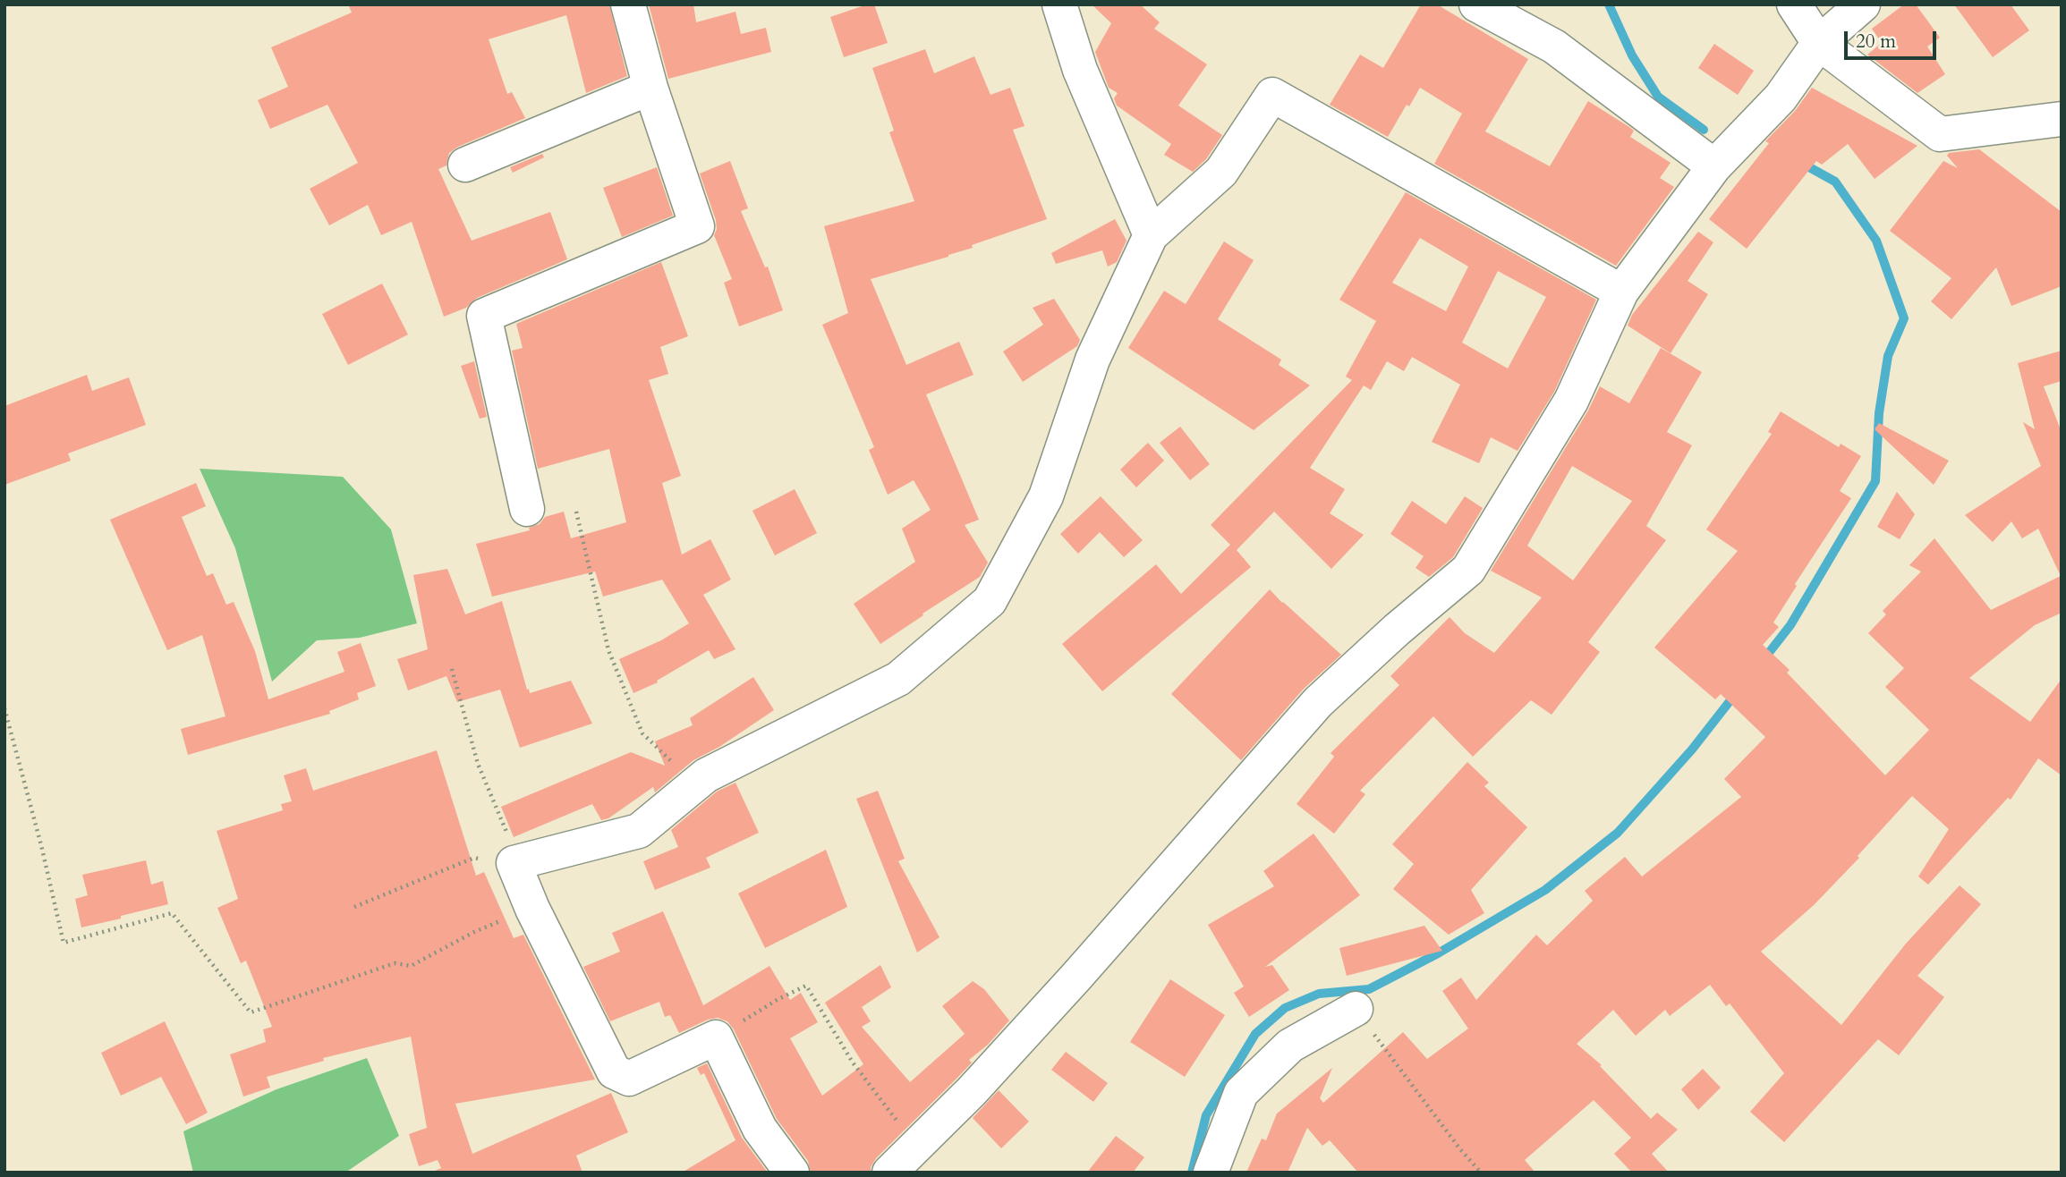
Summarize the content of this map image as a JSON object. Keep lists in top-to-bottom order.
{
  "scale_bar": "20 m"
}
